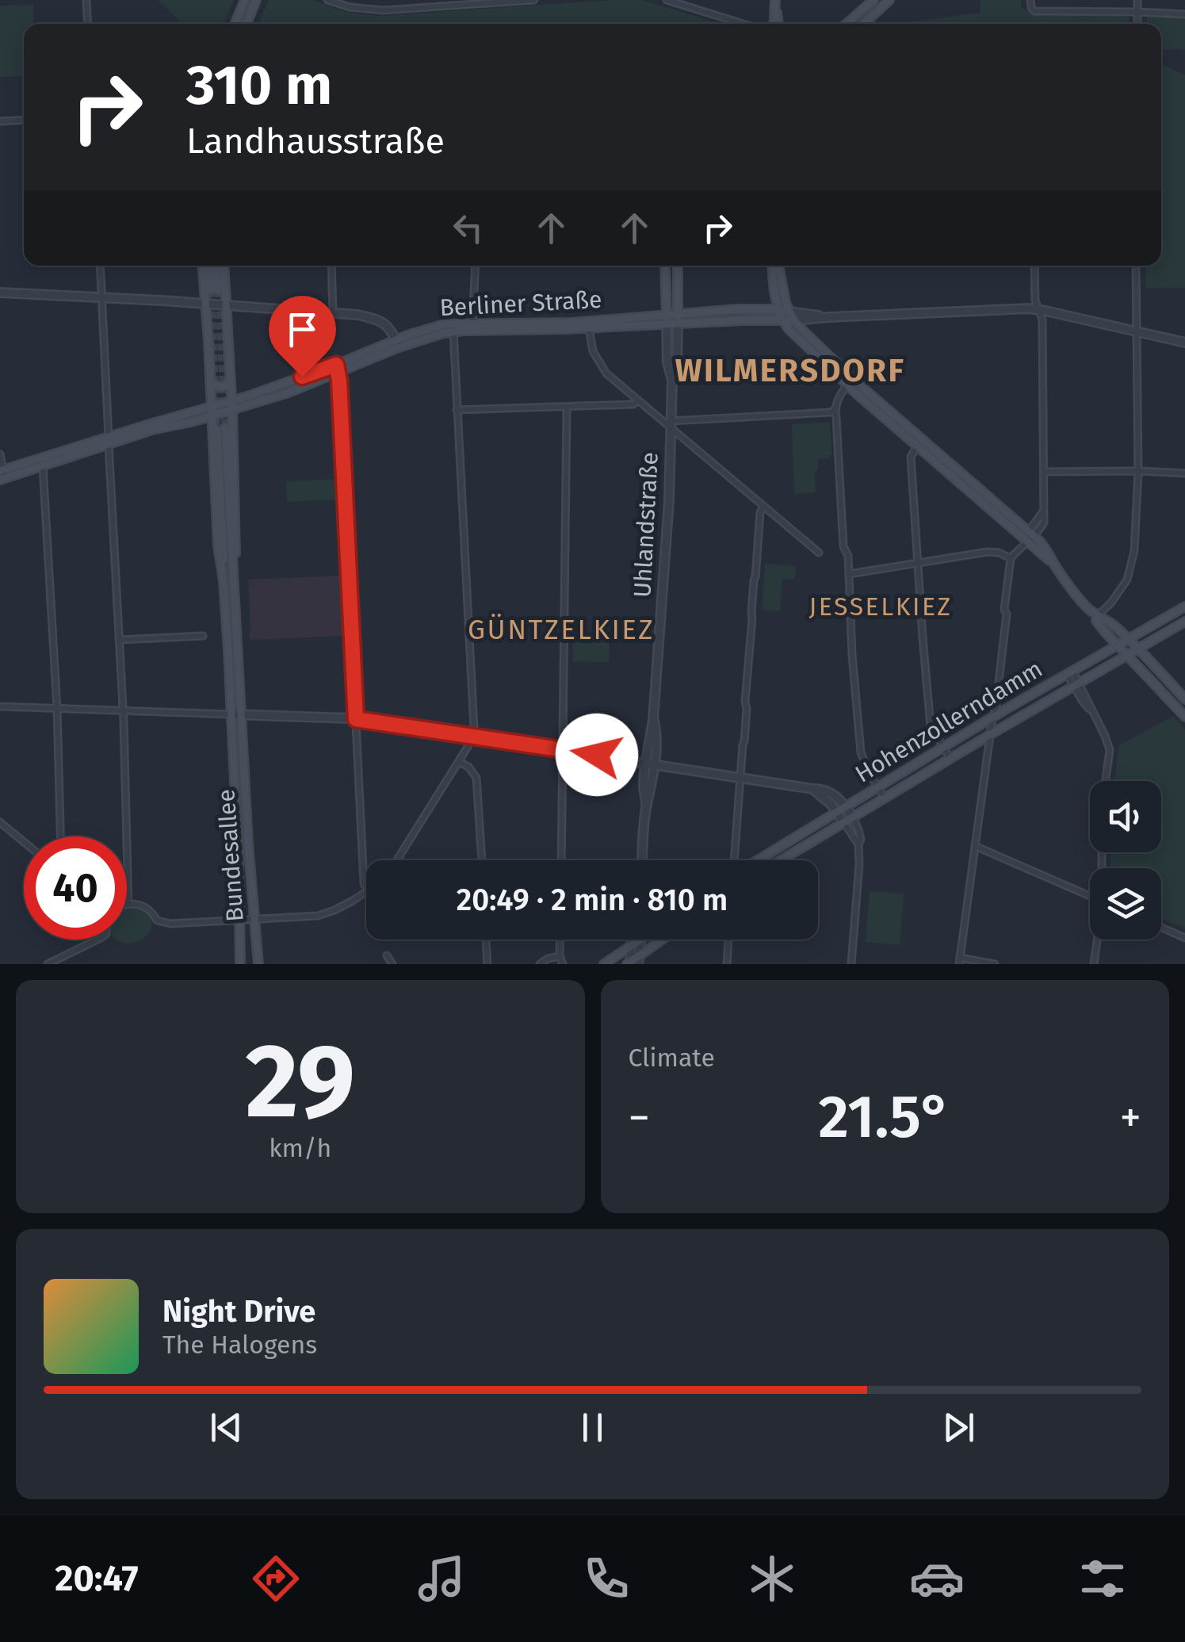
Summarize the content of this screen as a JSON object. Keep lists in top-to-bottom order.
{
  "streets": {
    "main road": [
      "Berliner Straße",
      "Uhlandstraße",
      "Hohenzollerndamm",
      "Bundesallee"
    ]
  },
  "crossings": [
    ["Berliner Straße", "Uhlandstraße"],
    ["Berliner Straße", "Bundesallee"]
  ],
  "districts": ["WILMERSDORF", "JESSELKIEZ", "GÜNTZELKIEZ"],
  "page": {
    "turn": ["310 m", "Landhausstraße"],
    "limit": "40",
    "trip": "20:49 · 2 min · 810 m",
    "tile": [
      ["29", "km/h"],
      "Climate"
    ],
    "heat": ["−", "21.5°", "+"],
    "song": ["Night Drive", "The Halogens"],
    "tabs": "20:47"
  }
}
